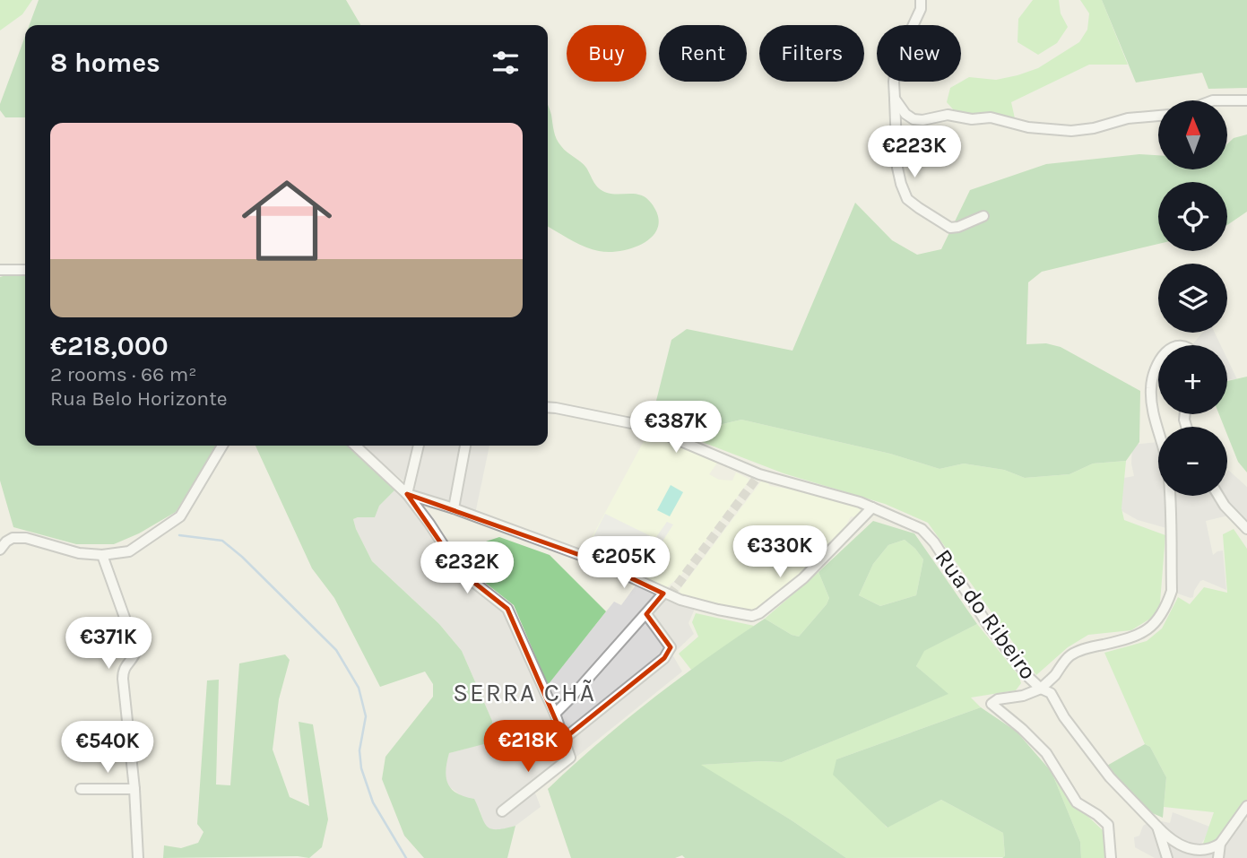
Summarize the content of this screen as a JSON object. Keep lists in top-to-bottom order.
{
  "streets": {
    "street": ["Rua do Ribeiro"]
  },
  "districts": ["SERRA CHÃ"],
  "north": "top",
  "page": {
    "chip": [
      "Buy",
      "Rent",
      "Filters",
      "New"
    ],
    "heading": "8 homes",
    "map_buttons": ["+", "−"],
    "list": [
      {
        "name": "€218,000",
        "note": "2 rooms · 66 m² · Rua Belo Horizonte"
      }
    ],
    "price": [
      "€223K",
      "€387K",
      "€330K",
      "€205K",
      "€232K",
      "€371K",
      "€218K",
      "€540K"
    ]
  }
}
